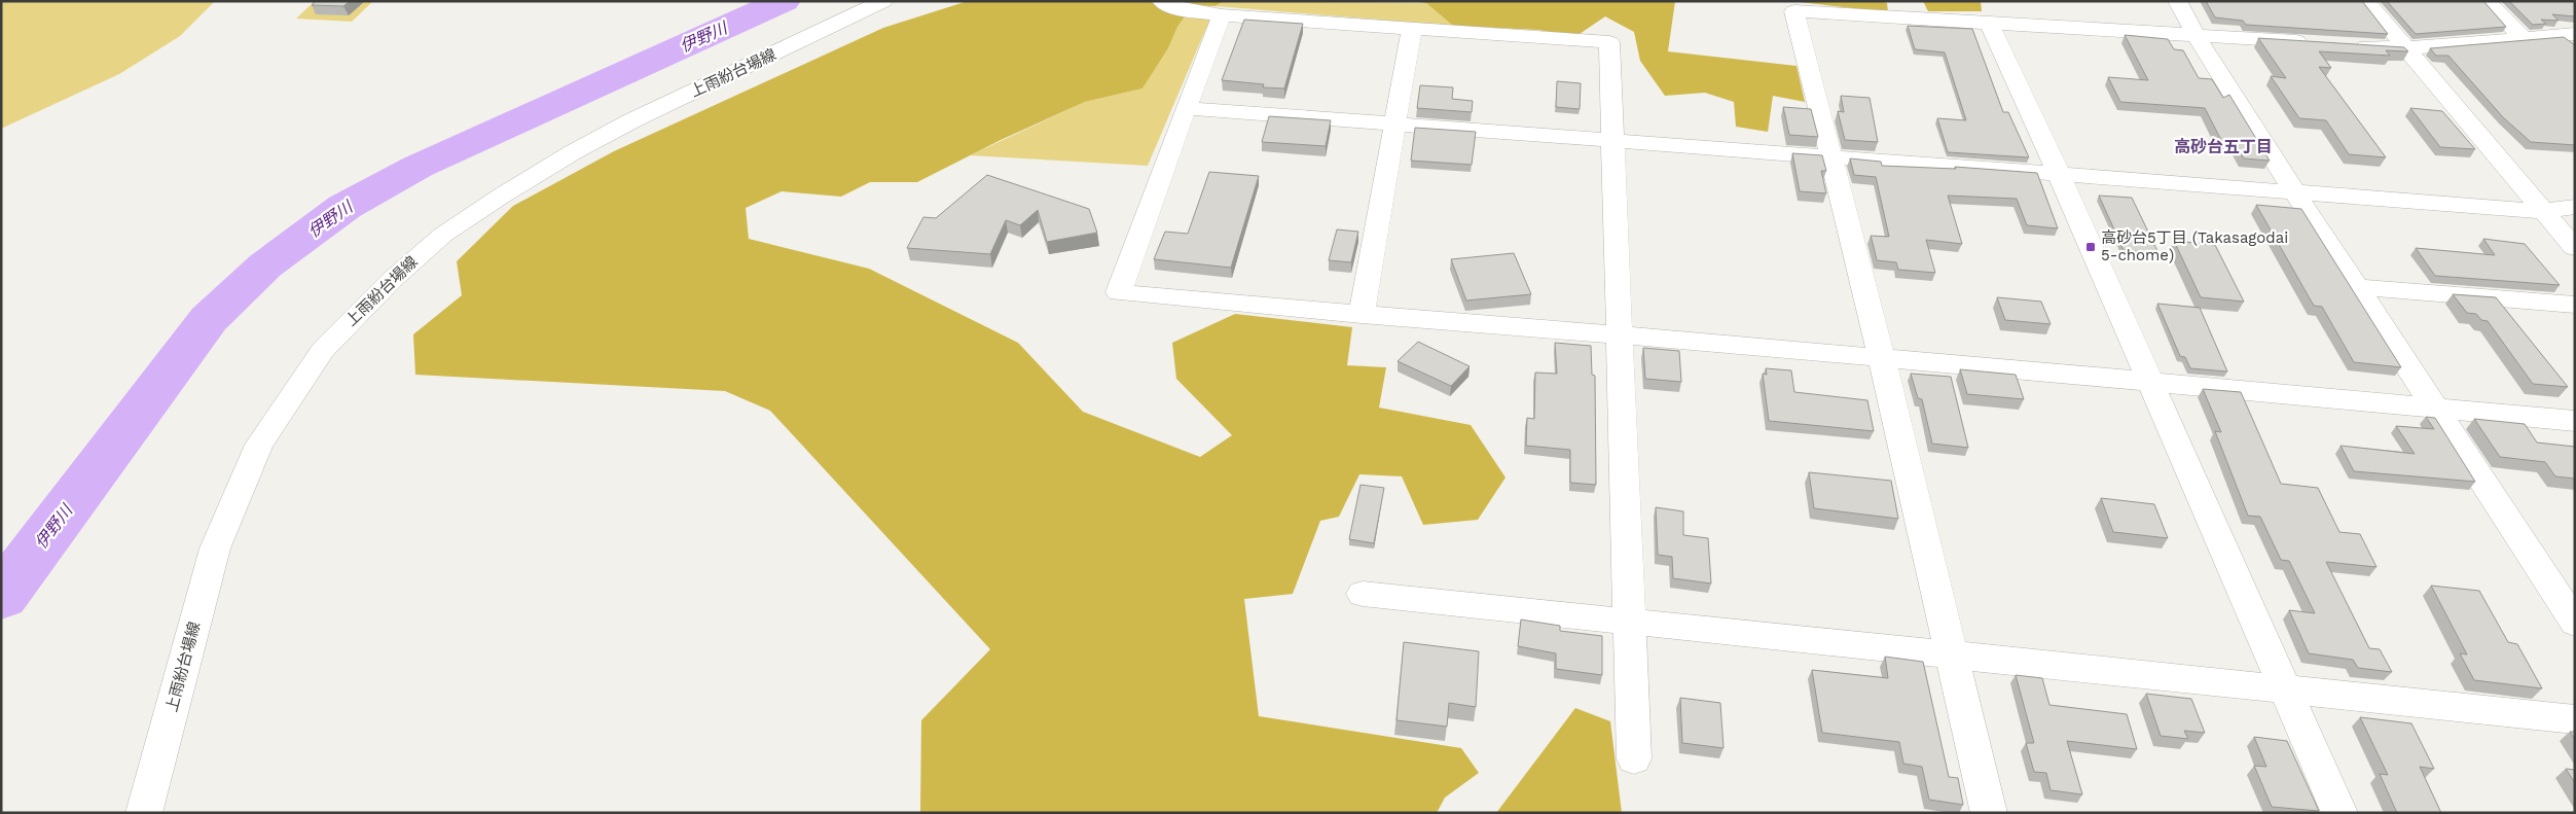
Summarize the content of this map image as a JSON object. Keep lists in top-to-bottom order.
{
  "streets": {
    "street": ["上雨紛台場線"]
  },
  "districts": ["高砂台五丁目"],
  "water": ["伊野川"],
  "places": {
    "transit": ["高砂台5丁目 (Takasagodai 5-chome)"]
  }
}
